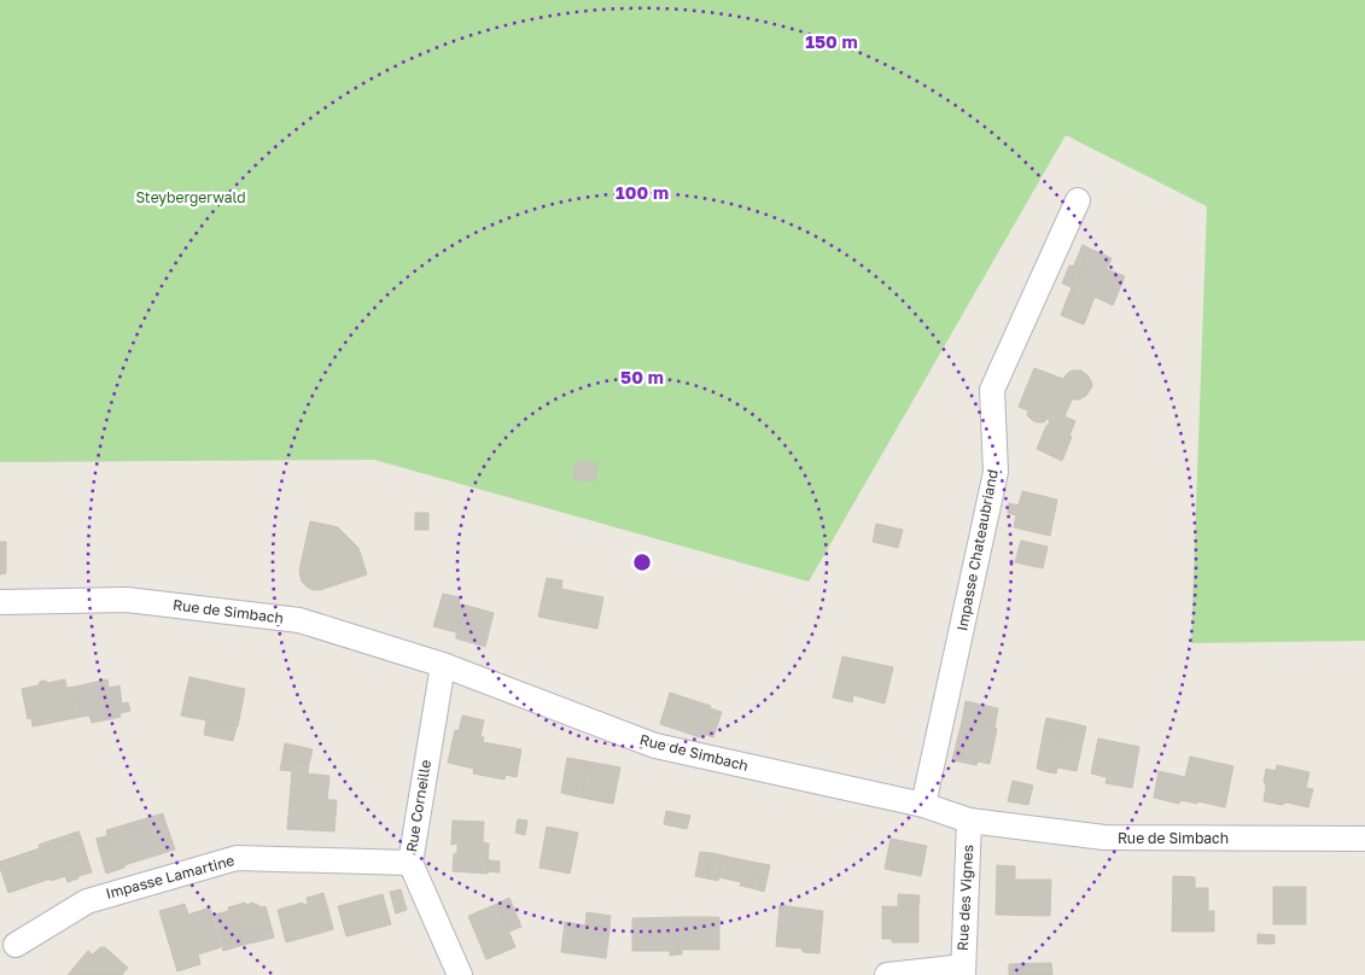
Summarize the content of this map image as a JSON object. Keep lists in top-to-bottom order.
{
  "streets": {
    "street": [
      "Impasse Chateaubriand",
      "Rue de Simbach",
      "Rue Corneille",
      "Impasse Lamartine",
      "Rue des Vignes"
    ]
  },
  "crossings": [
    ["Impasse Chateaubriand", "Rue de Simbach"],
    ["Rue de Simbach", "Rue Corneille"],
    ["Rue de Simbach", "Rue des Vignes"],
    ["Rue Corneille", "Impasse Lamartine"]
  ],
  "parks": ["Steybergerwald"],
  "rings": ["150 m", "100 m", "50 m"]
}
